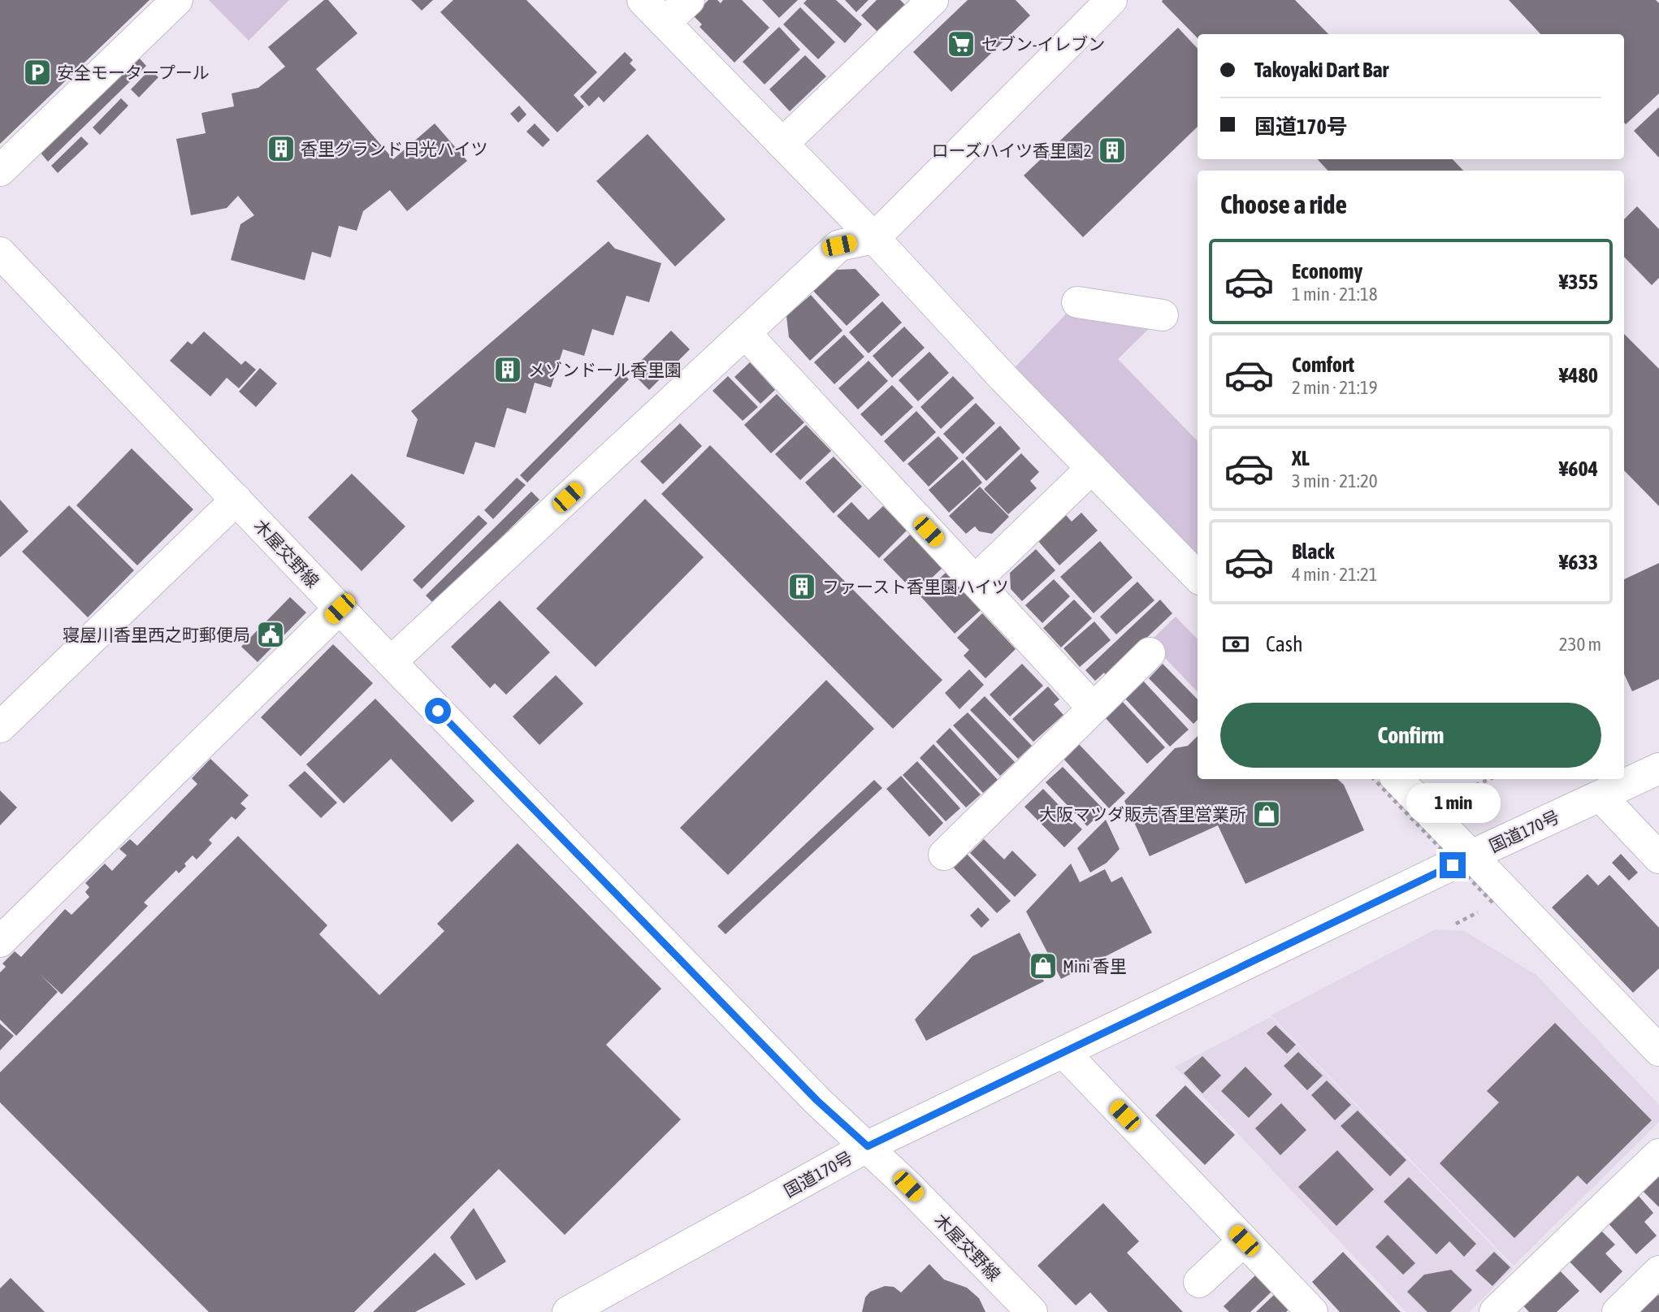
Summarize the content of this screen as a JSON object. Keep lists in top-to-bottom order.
{
  "streets": {
    "main road": ["木屋交野線", "国道170号"]
  },
  "crossings": [
    ["木屋交野線", "国道170号"]
  ],
  "places": {
    "supermarket": ["セブン-イレブン"],
    "parking": ["安全モータープール"],
    "building": [
      "香里グランド日光ハイツ",
      "ローズハイツ香里園2",
      "メゾンドール香里園",
      "ファースト香里園ハイツ"
    ],
    "public building": ["寝屋川香里西之町郵便局"],
    "shop": ["大阪マツダ販売 香里営業所", "Mini 香里"]
  },
  "page": {
    "banner": ["Takoyaki Dart Bar", "国道170号"],
    "heading": "Choose a ride",
    "list": [
      {
        "name": "Economy",
        "note": "1 min · 21:18",
        "value": "¥355"
      },
      {
        "name": "Comfort",
        "note": "2 min · 21:19",
        "value": "¥480"
      },
      {
        "name": "XL",
        "note": "3 min · 21:20",
        "value": "¥604"
      },
      {
        "name": "Black",
        "note": "4 min · 21:21",
        "value": "¥633"
      }
    ],
    "pay": ["Cash", "230 m"],
    "buttons": "Confirm",
    "bubble": "1 min"
  }
}
